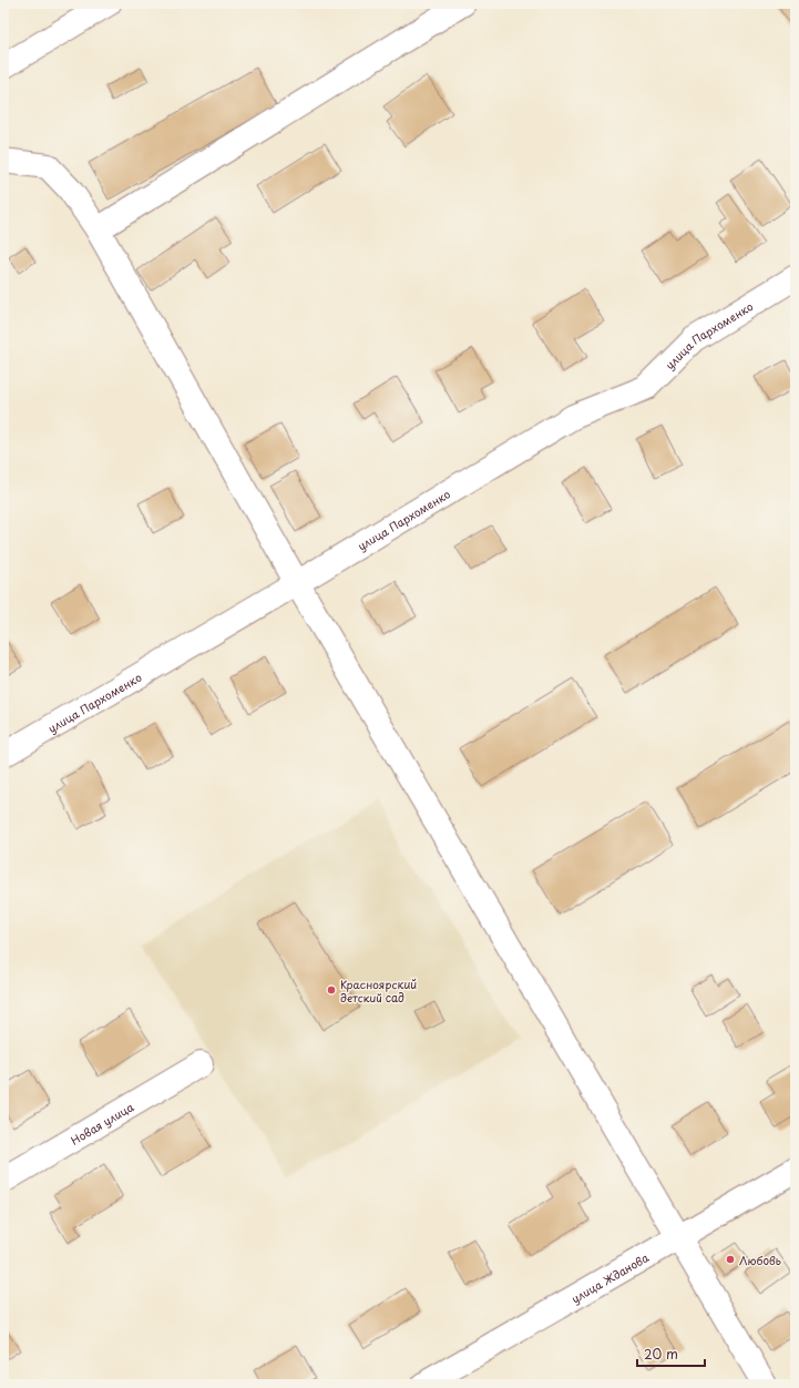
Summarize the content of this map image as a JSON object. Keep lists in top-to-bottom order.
{
  "streets": {
    "street": ["улица Пархоменко", "Новая улица", "улица Жданова"]
  },
  "places": ["Красноярский детский сад", "Любовь"],
  "scale_bar": "20 m"
}
